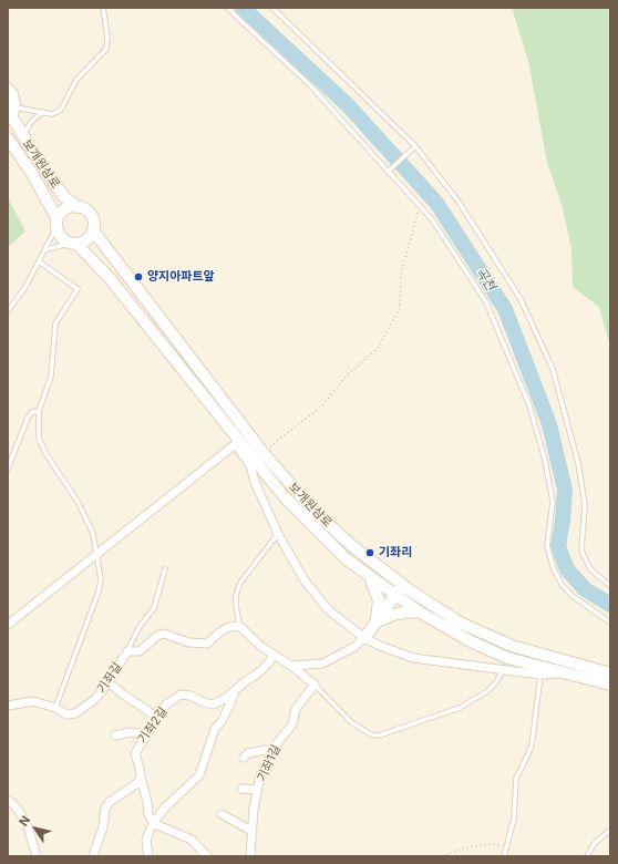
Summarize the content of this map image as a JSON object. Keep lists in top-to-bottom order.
{
  "streets": {
    "main road": ["보개원삼로"],
    "street": ["기좌길", "기좌2길", "기좌1길"]
  },
  "water": ["곡천"],
  "places": ["양지아파트앞", "기좌리"],
  "north": "top left"
}
